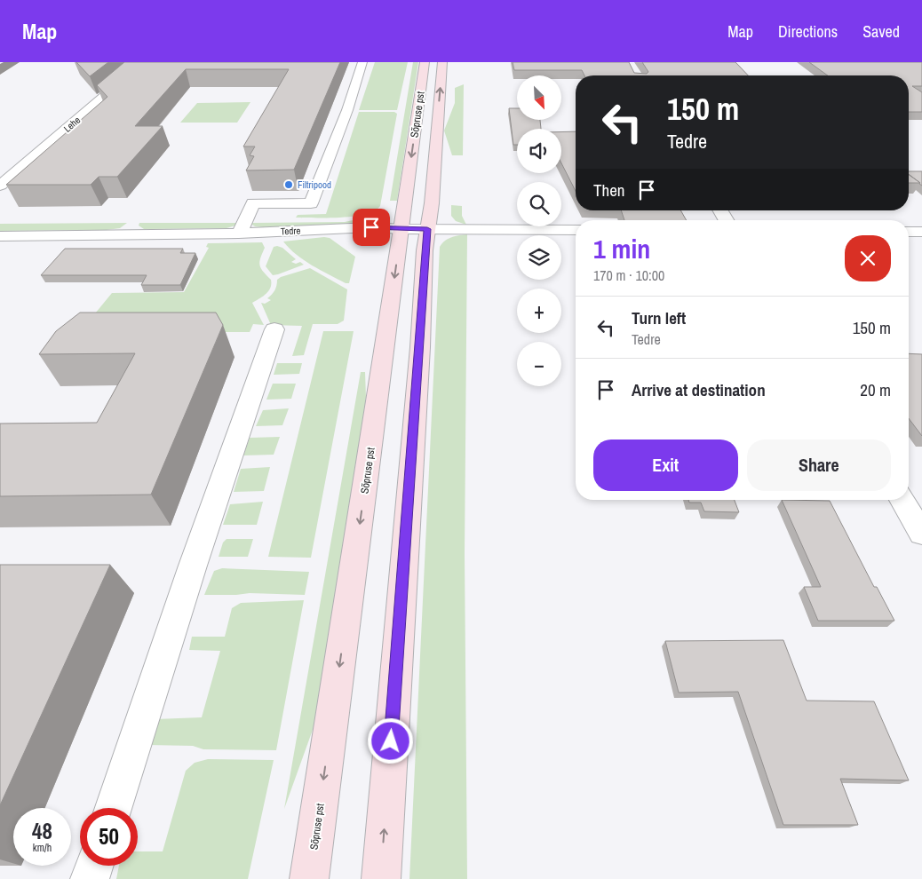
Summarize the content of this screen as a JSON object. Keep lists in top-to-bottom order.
{
  "streets": {
    "main road": ["Sõpruse pst"],
    "street": ["Lehe", "Tedre"]
  },
  "crossings": [
    ["Sõpruse pst", "Tedre"]
  ],
  "places": ["Filtripood"],
  "north": "bottom right",
  "page": {
    "header": "Map",
    "nav": ["Map", "Directions", "Saved"],
    "map_buttons": ["+", "−"],
    "turn": ["150 m", "Tedre"],
    "then": "Then",
    "heading": ["1 min", "170 m · 10:00"],
    "list": [
      {
        "name": "Turn left",
        "note": "Tedre",
        "value": "150 m"
      },
      {
        "name": "Arrive at destination",
        "value": "20 m"
      }
    ],
    "buttons": ["Exit", "Share"],
    "speed": "48 km/h",
    "limit": "50"
  }
}
